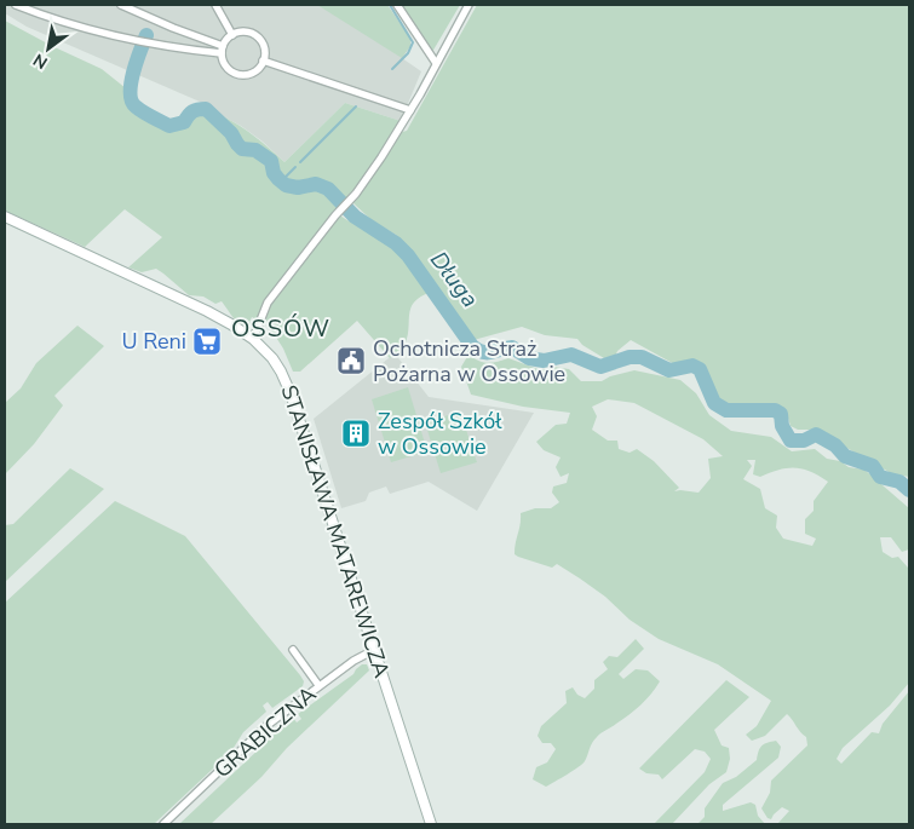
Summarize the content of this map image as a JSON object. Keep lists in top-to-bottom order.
{
  "streets": {
    "street": ["STANISŁAWA MATAREWICZA", "GRABICZNA"]
  },
  "crossings": [
    ["STANISŁAWA MATAREWICZA", "GRABICZNA"]
  ],
  "districts": ["OSSÓW"],
  "water": ["Długa"],
  "places": {
    "supermarket": ["U Reni"],
    "public building": ["Ochotnicza Straż Pożarna w Ossowie"],
    "building": ["Zespół Szkół w Ossowie"]
  },
  "north": "bottom left"
}
